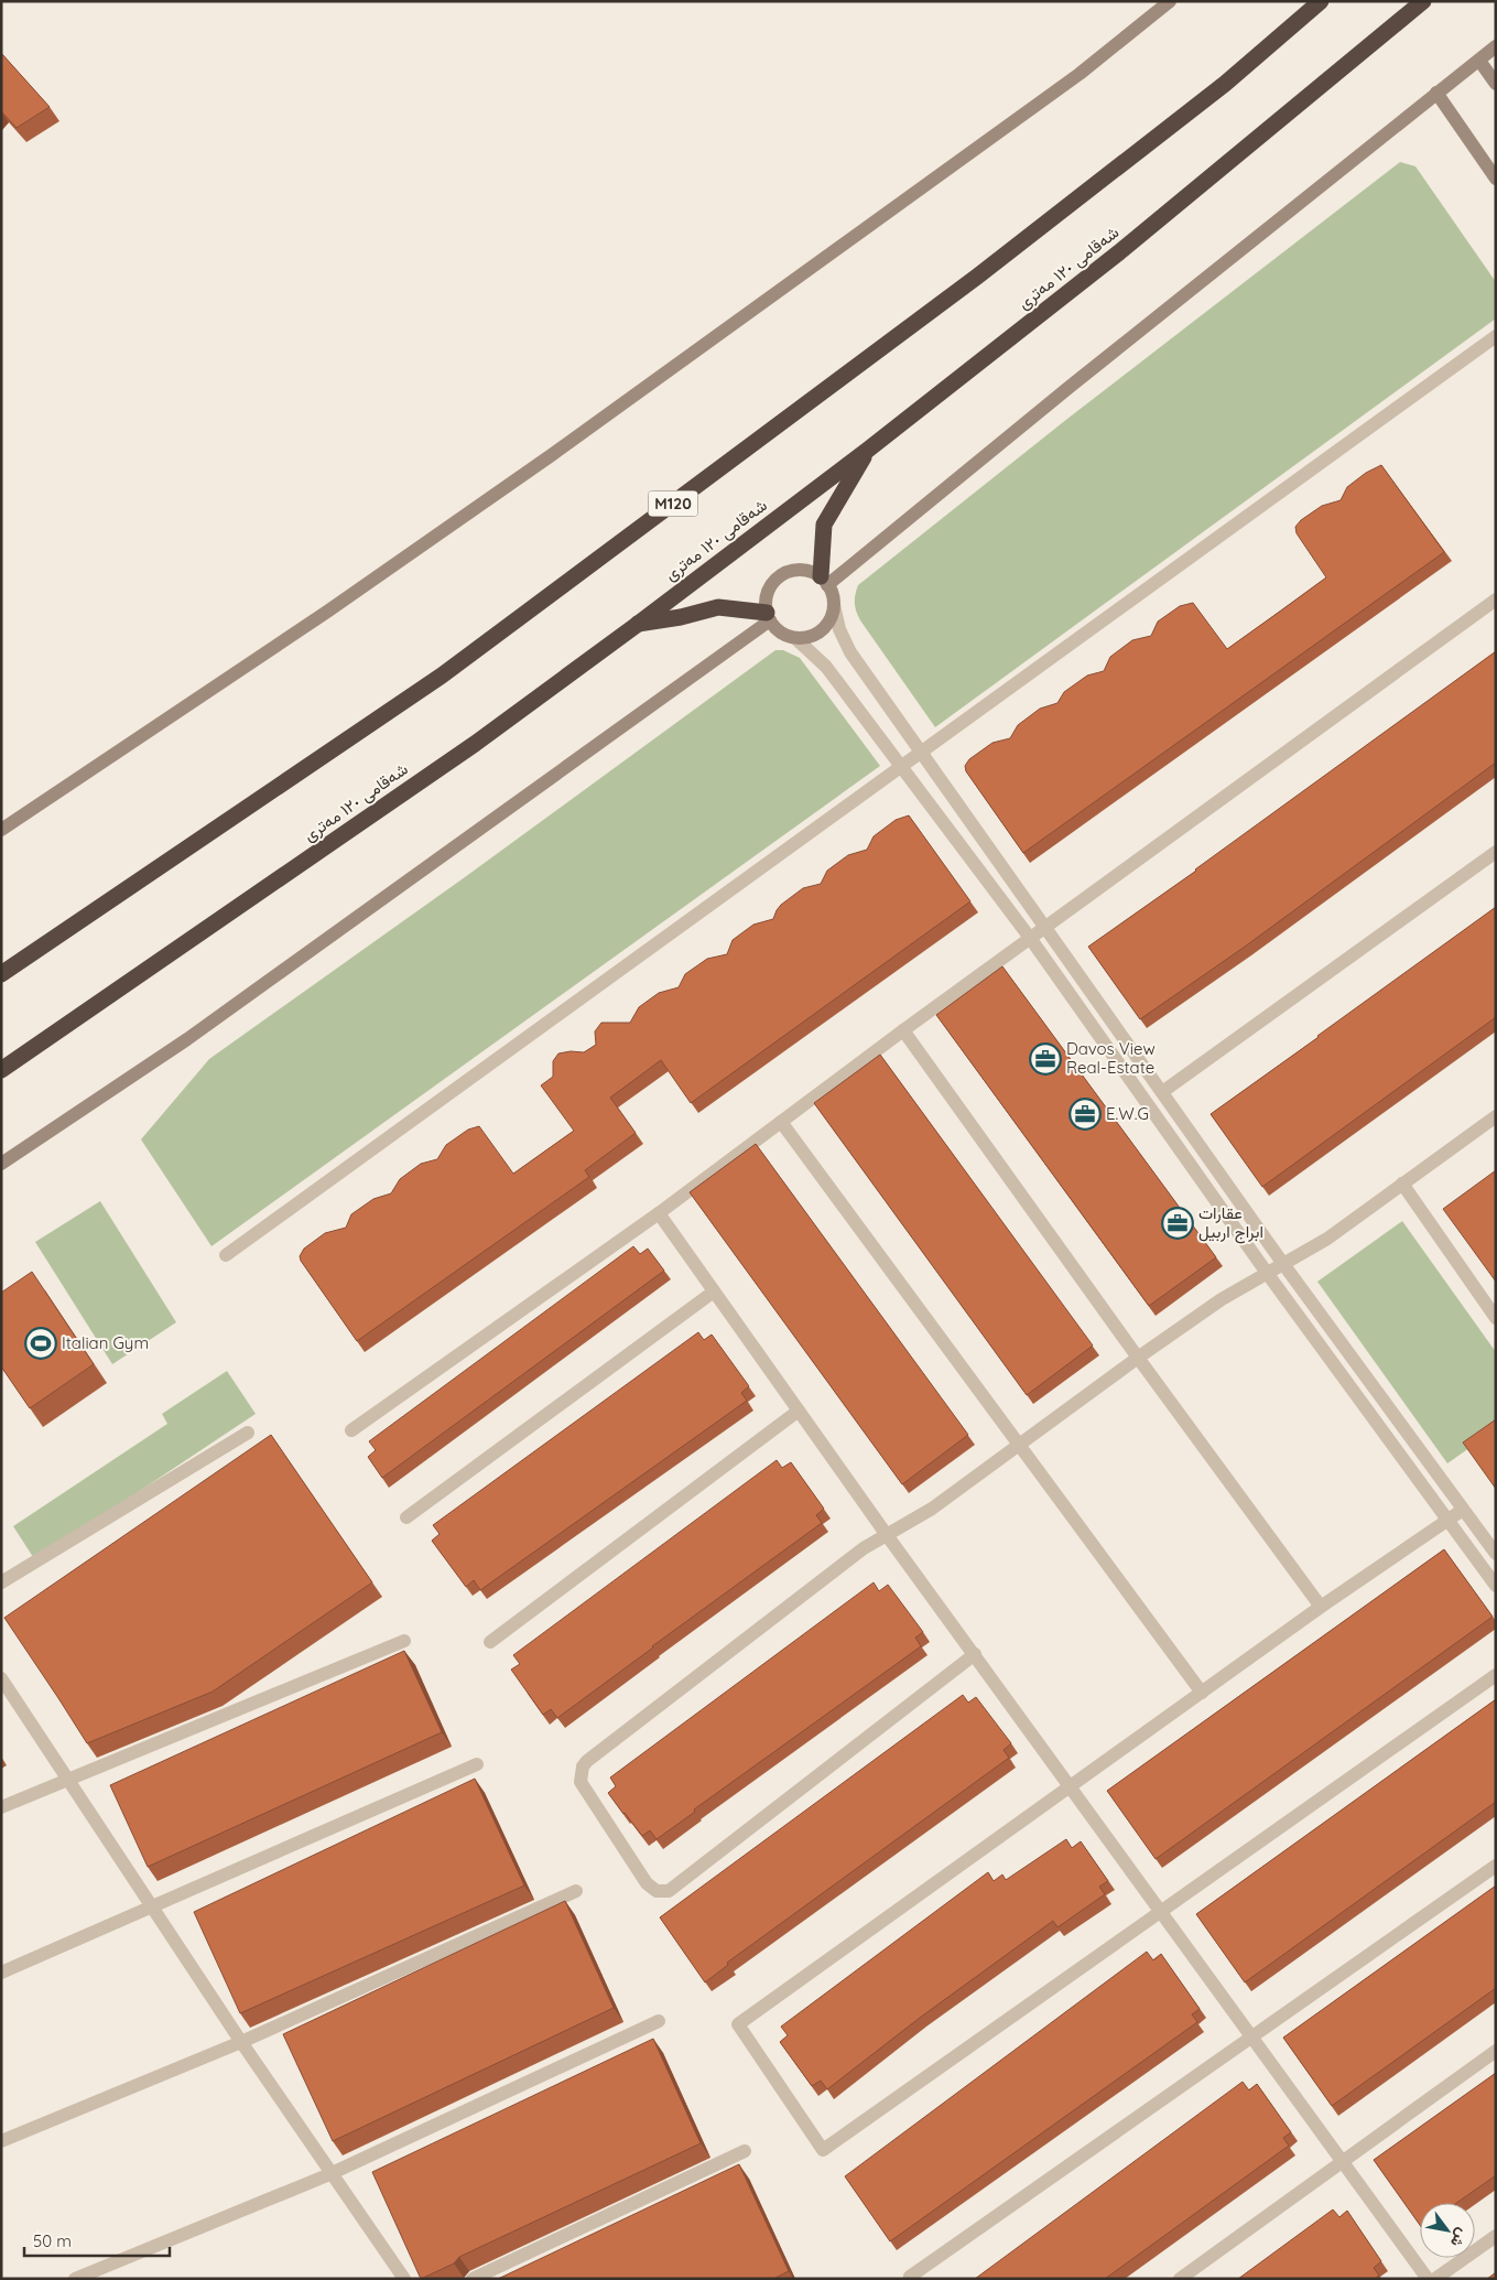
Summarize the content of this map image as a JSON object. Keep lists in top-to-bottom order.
{
  "streets": {
    "highway": ["شەقامی ١٢٠ مەتری", "M120"]
  },
  "places": {
    "office": ["Davos View Real-Estate", "E.W.G", "عقارات ابراج اربیل"],
    "sports": ["Italian Gym"]
  },
  "scale_bar": "50 m",
  "north": "bottom right"
}
